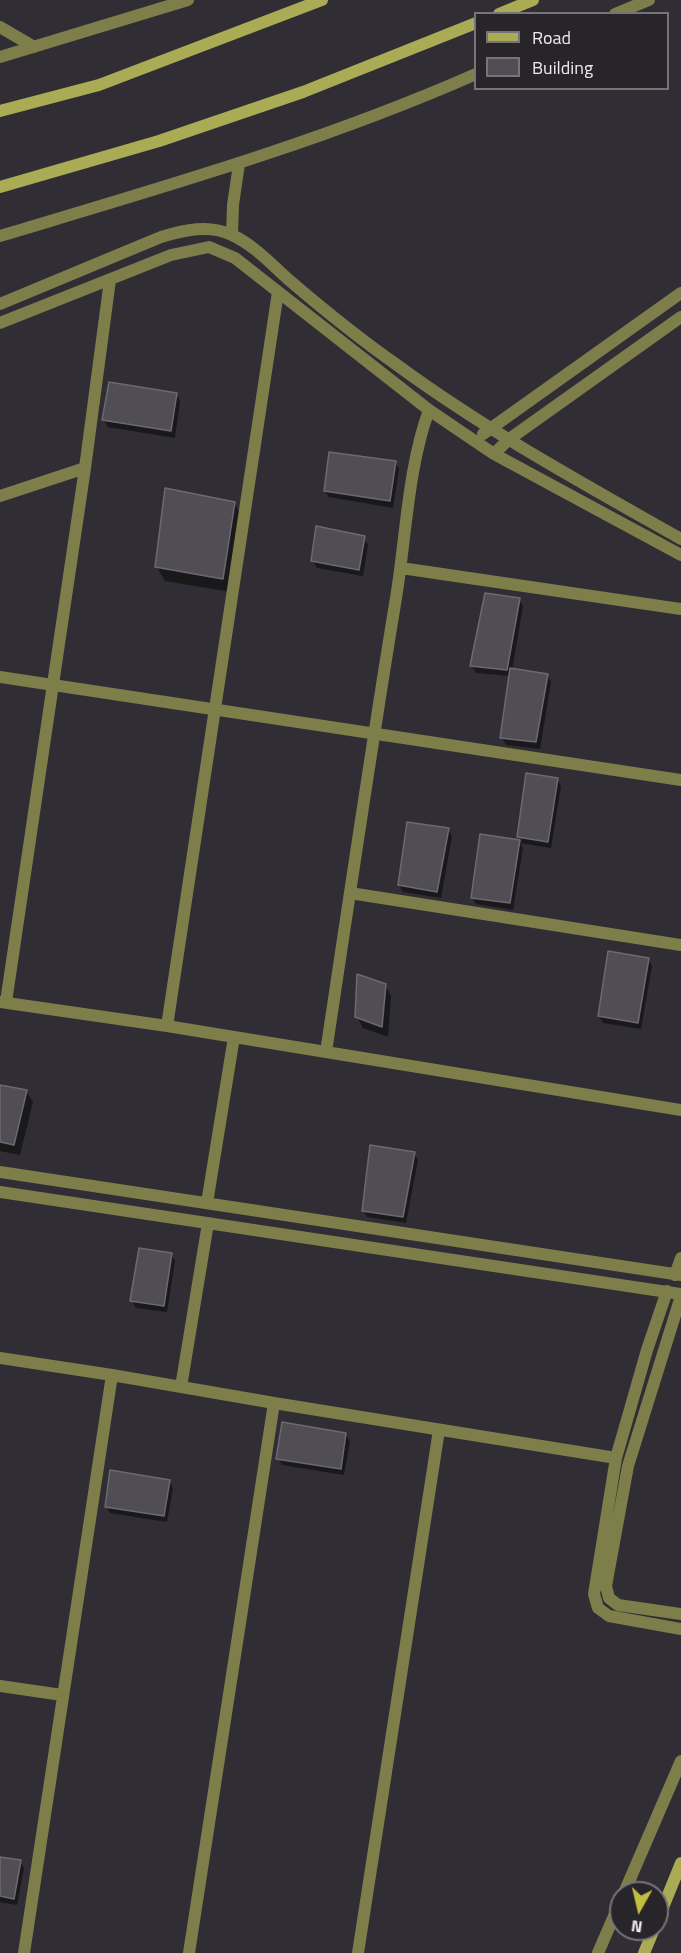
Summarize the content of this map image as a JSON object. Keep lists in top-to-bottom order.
{
  "legend": ["Road", "Building"],
  "north": "bottom"
}
